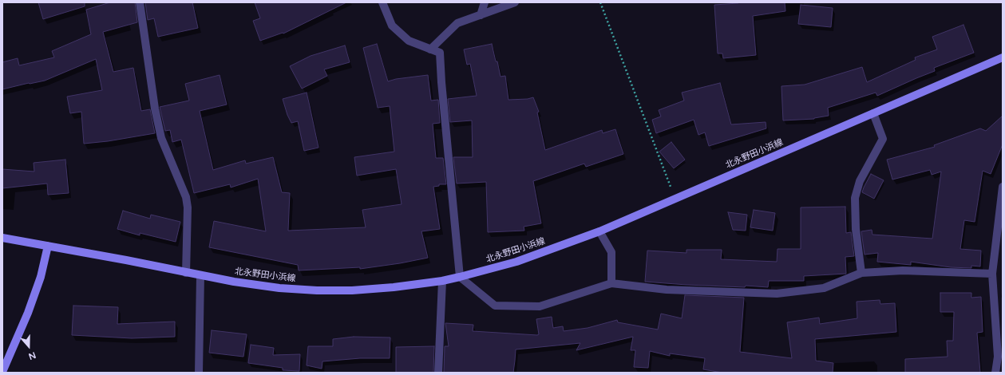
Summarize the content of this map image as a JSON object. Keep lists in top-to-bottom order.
{
  "streets": {
    "main road": ["北永野田小浜線"]
  },
  "north": "bottom"
}
